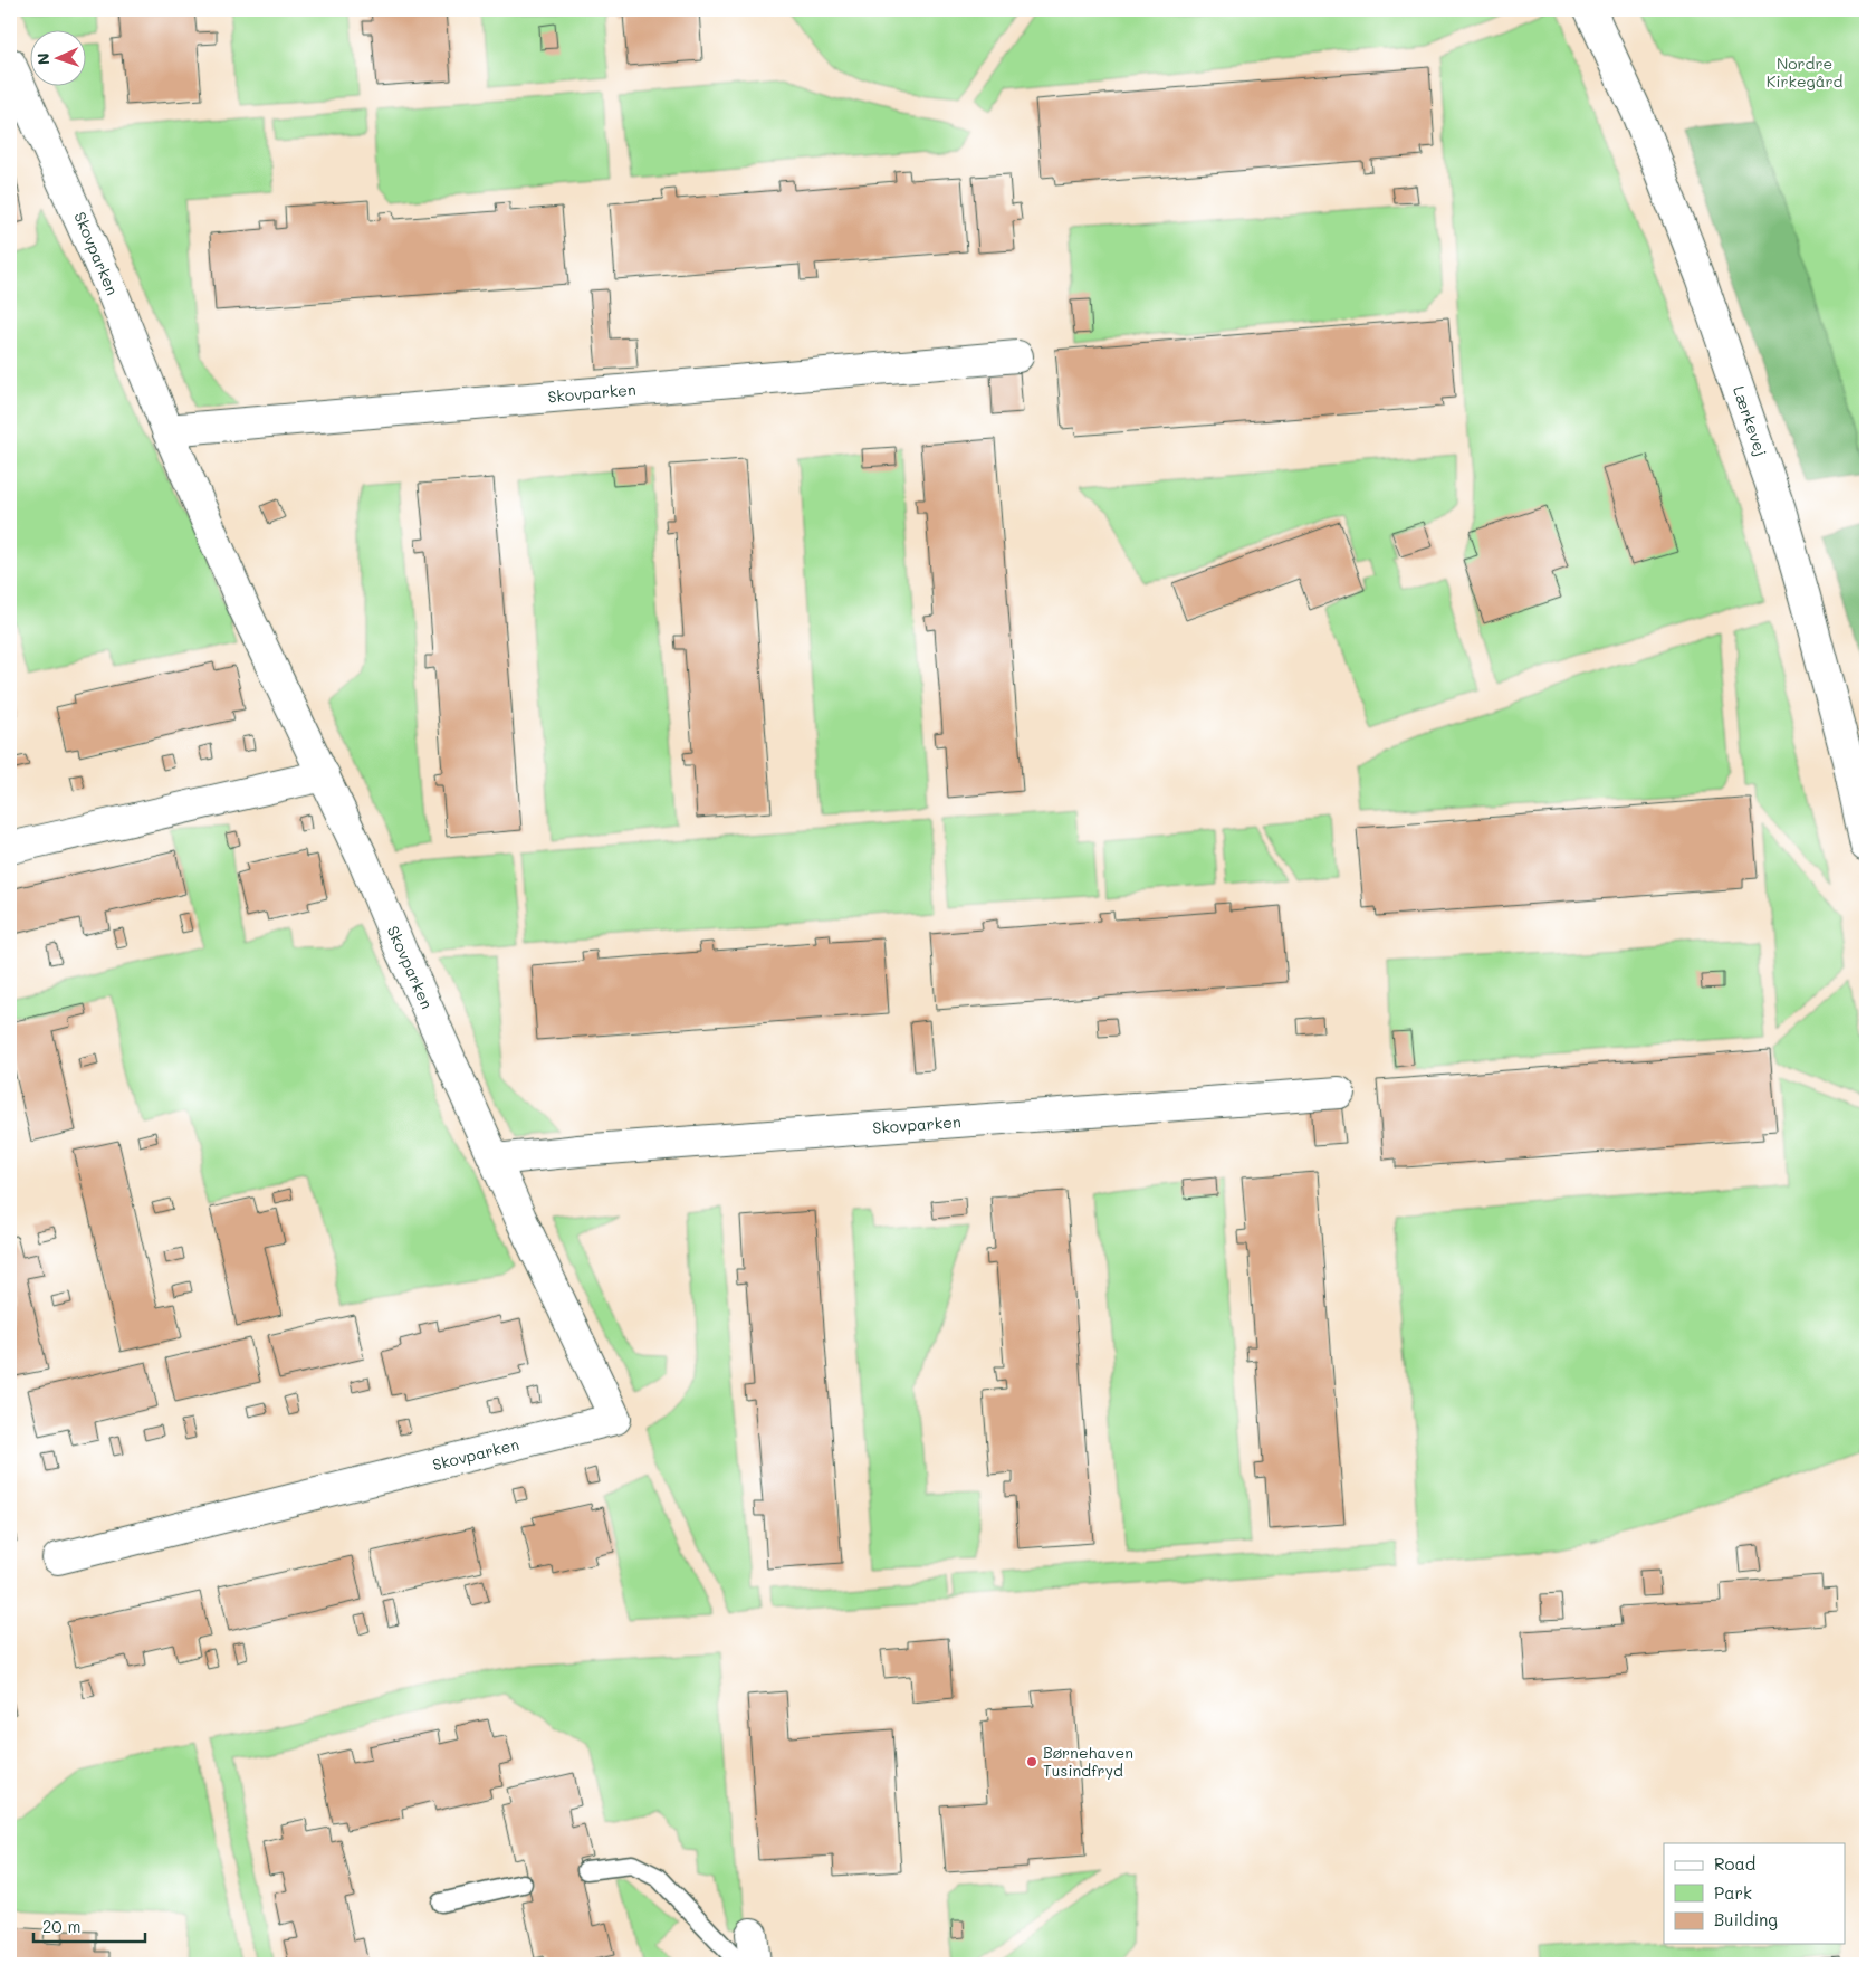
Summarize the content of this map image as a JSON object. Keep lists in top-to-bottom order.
{
  "streets": {
    "street": ["Skovparken", "Lærkevej"]
  },
  "parks": ["Nordre Kirkegård"],
  "places": ["Børnehaven Tusindfryd"],
  "legend": ["Road", "Park", "Building"],
  "scale_bar": "20 m",
  "north": "left"
}
